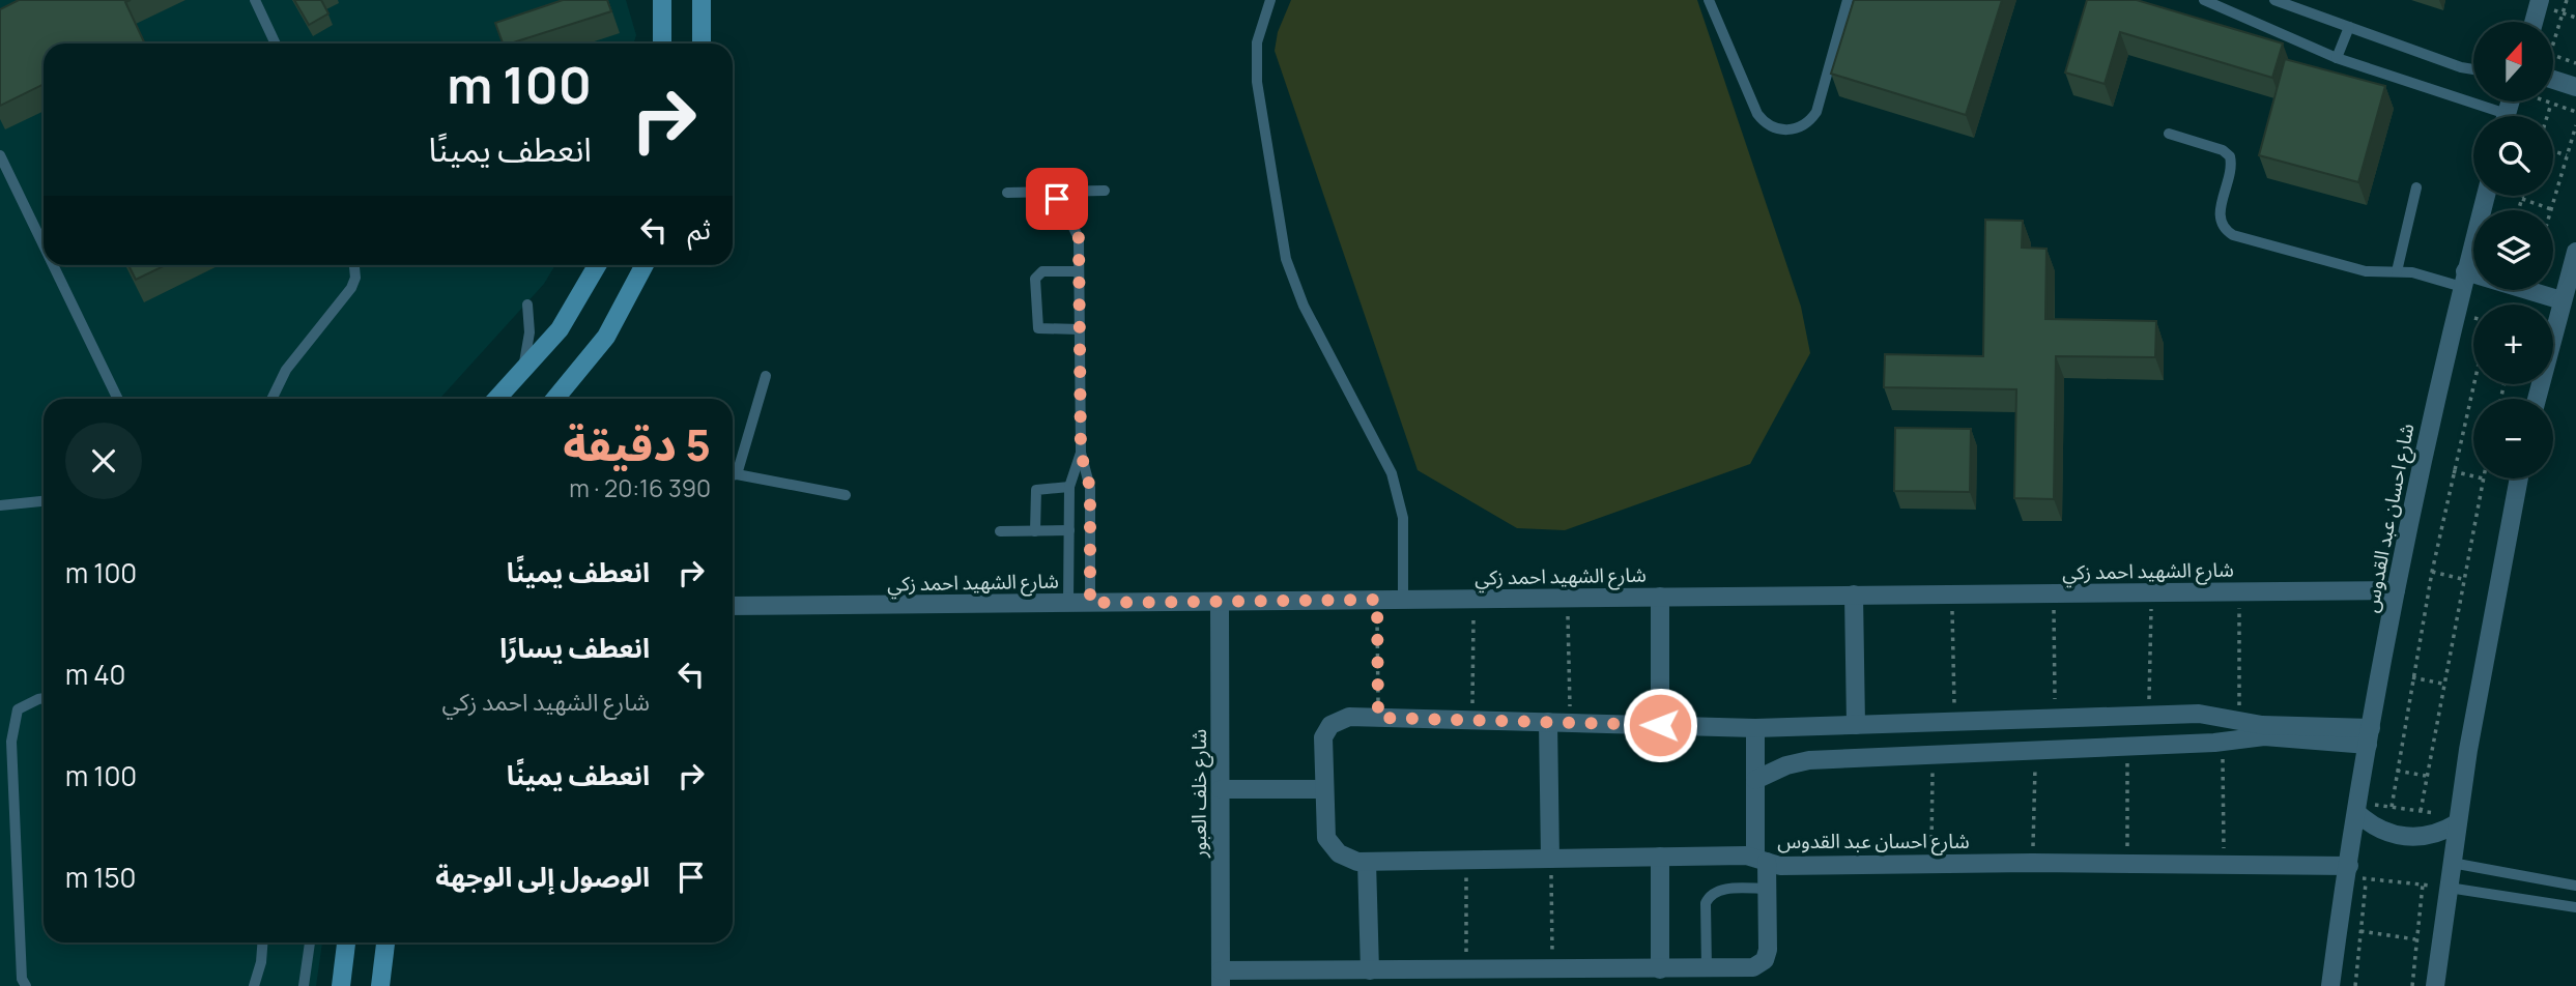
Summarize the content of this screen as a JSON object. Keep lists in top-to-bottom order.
{
  "streets": {
    "street": ["شارع احسان عبد القدوس", "شارع الشهيد احمد زكي", "شارع خلف العبور"]
  },
  "crossings": [
    ["شارع احسان عبد القدوس", "شارع الشهيد احمد زكي"],
    ["شارع الشهيد احمد زكي", "شارع خلف العبور"]
  ],
  "north": "top",
  "page": {
    "map_buttons": ["+", "−"],
    "turn": ["100 m", "انعطف يمينًا"],
    "then": "ثم",
    "heading": ["5 دقيقة", "390 m · 20:16"],
    "list": [
      {
        "name": "انعطف يمينًا",
        "value": "100 m"
      },
      {
        "name": "انعطف يسارًا",
        "note": "شارع الشهيد احمد زكي",
        "value": "40 m"
      },
      {
        "name": "انعطف يمينًا",
        "value": "100 m"
      },
      {
        "name": "الوصول إلى الوجهة",
        "value": "150 m"
      }
    ]
  }
}
